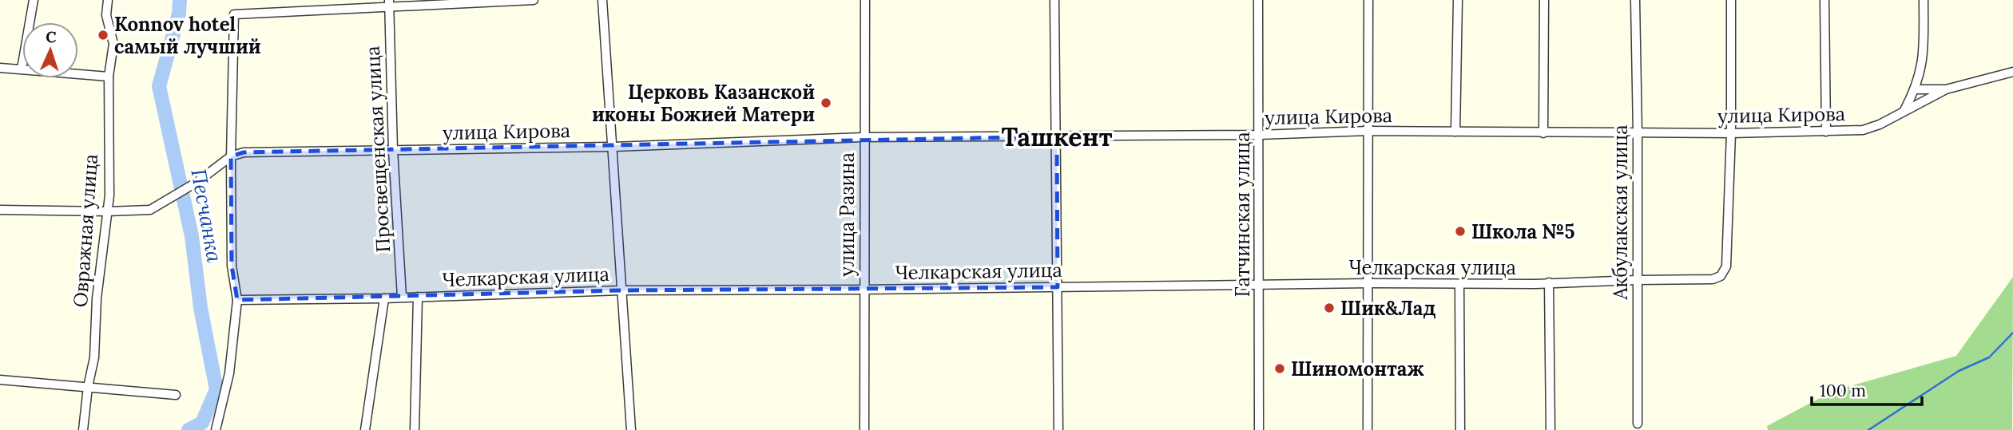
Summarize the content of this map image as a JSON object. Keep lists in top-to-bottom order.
{
  "streets": {
    "street": [
      "улица Кирова",
      "Просвещенская улица",
      "Акбулакская улица",
      "улица Разина",
      "Гатчинская улица",
      "Овражная улица",
      "Челкарская улица"
    ]
  },
  "crossings": [
    ["улица Кирова", "Просвещенская улица"],
    ["улица Кирова", "Акбулакская улица"],
    ["улица Кирова", "улица Разина"],
    ["улица Кирова", "Гатчинская улица"],
    ["улица Кирова", "Челкарская улица"],
    ["Просвещенская улица", "Челкарская улица"],
    ["Акбулакская улица", "Челкарская улица"],
    ["улица Разина", "Челкарская улица"],
    ["Гатчинская улица", "Челкарская улица"]
  ],
  "districts": ["Ташкент"],
  "water": ["Песчанка"],
  "places": [
    "Konnov hotel самый лучший",
    "Церковь Казанской иконы Божией Матери",
    "Школа №5",
    "Шик&Лад",
    "Шиномонтаж"
  ],
  "scale_bar": "100 m",
  "north": "top"
}
